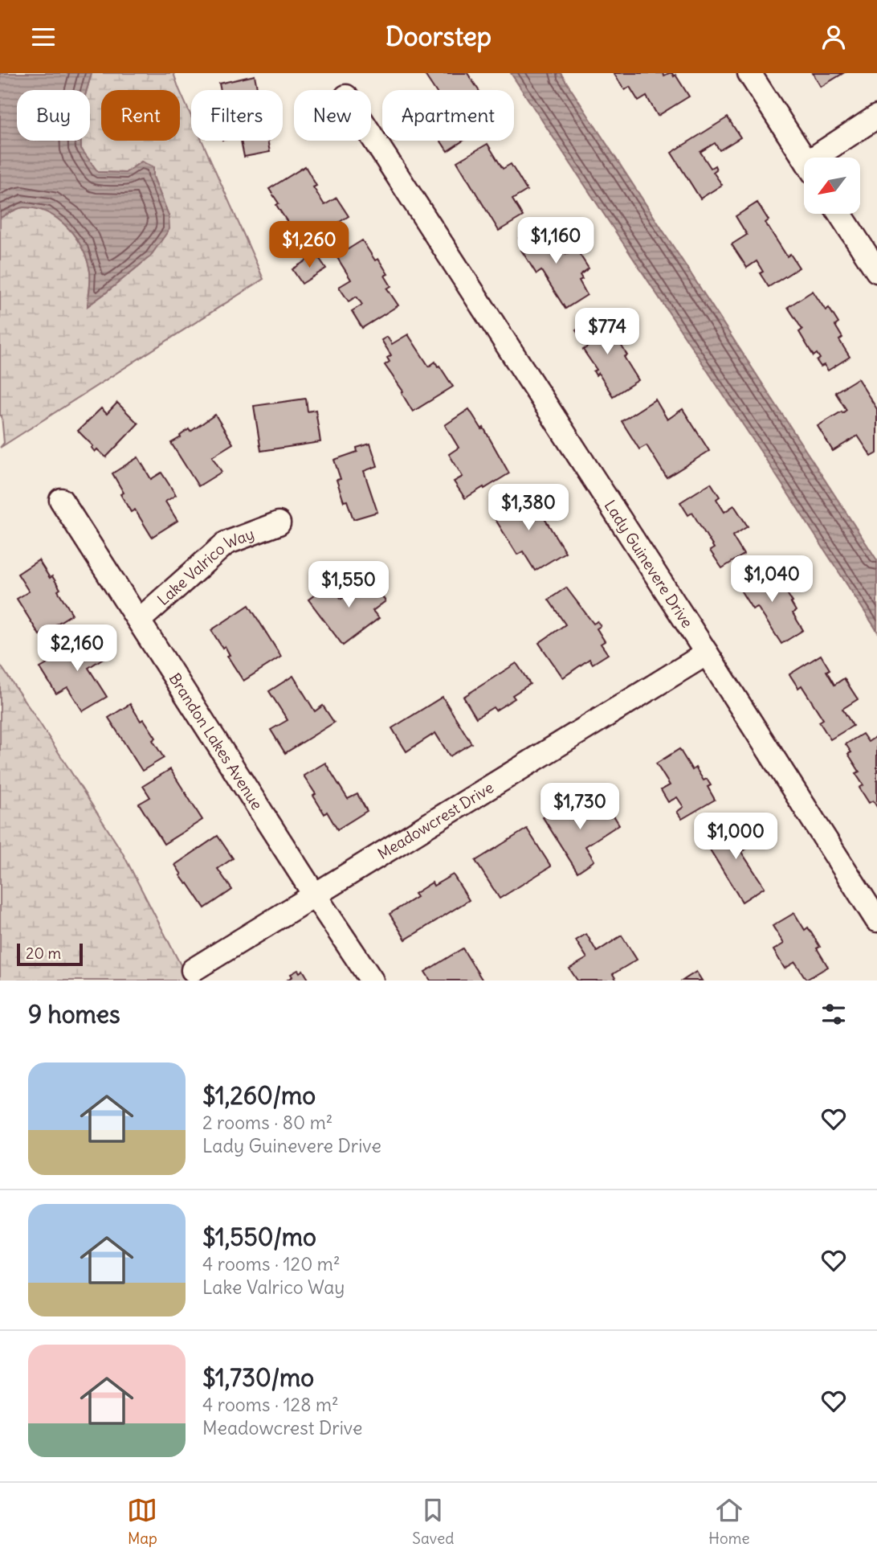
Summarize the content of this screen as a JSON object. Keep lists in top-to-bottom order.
{
  "streets": {
    "street": [
      "Lady Guinevere Drive",
      "Lake Valrico Way",
      "Brandon Lakes Avenue",
      "Meadowcrest Drive"
    ]
  },
  "crossings": [
    ["Lady Guinevere Drive", "Meadowcrest Drive"],
    ["Lake Valrico Way", "Brandon Lakes Avenue"],
    ["Brandon Lakes Avenue", "Meadowcrest Drive"]
  ],
  "scale_bar": "20 m",
  "north": "bottom left",
  "page": {
    "header": "Doorstep",
    "chip": [
      "Buy",
      "Rent",
      "Filters",
      "New",
      "Apartment"
    ],
    "price": [
      "$1,160",
      "$1,260",
      "$774",
      "$1,380",
      "$1,040",
      "$1,550",
      "$2,160",
      "$1,730",
      "$1,000"
    ],
    "scale": "20 m",
    "heading": "9 homes",
    "list": [
      {
        "name": "$1,260/mo",
        "note": "2 rooms · 80 m² · Lady Guinevere Drive"
      },
      {
        "name": "$1,550/mo",
        "note": "4 rooms · 120 m² · Lake Valrico Way"
      },
      {
        "name": "$1,730/mo",
        "note": "4 rooms · 128 m² · Meadowcrest Drive"
      }
    ],
    "tabs": ["Map", "Saved", "Home"]
  }
}
